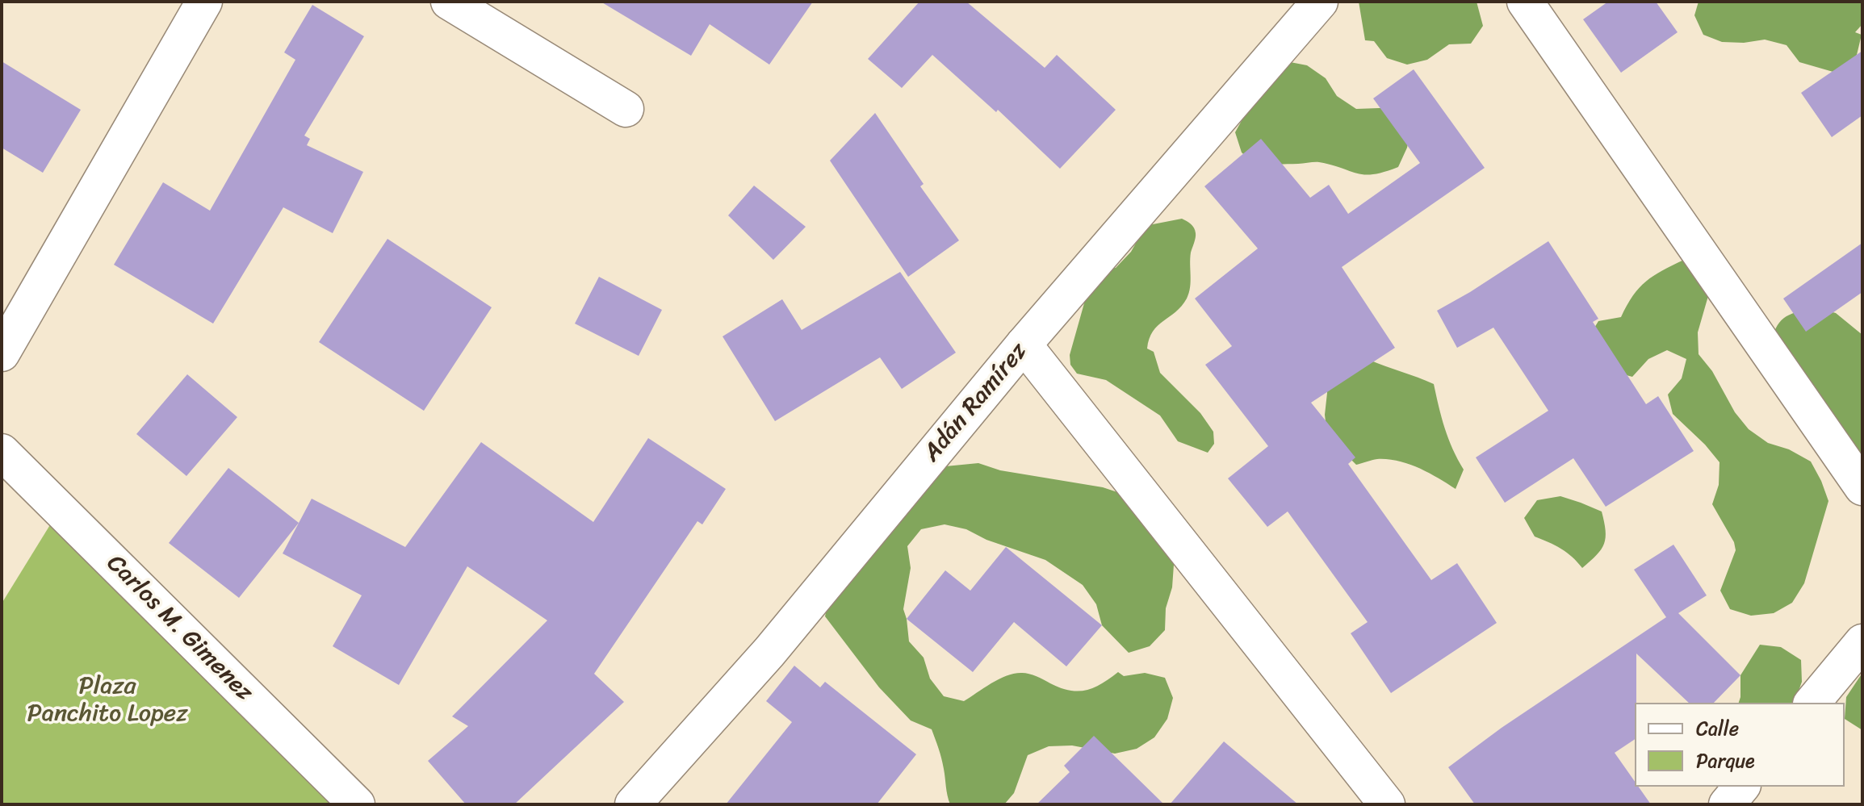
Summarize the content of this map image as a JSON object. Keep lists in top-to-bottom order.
{
  "streets": {
    "street": ["Adán Ramírez", "Carlos M. Gimenez"]
  },
  "parks": ["Plaza Panchito Lopez"],
  "legend": ["Calle", "Parque"]
}
